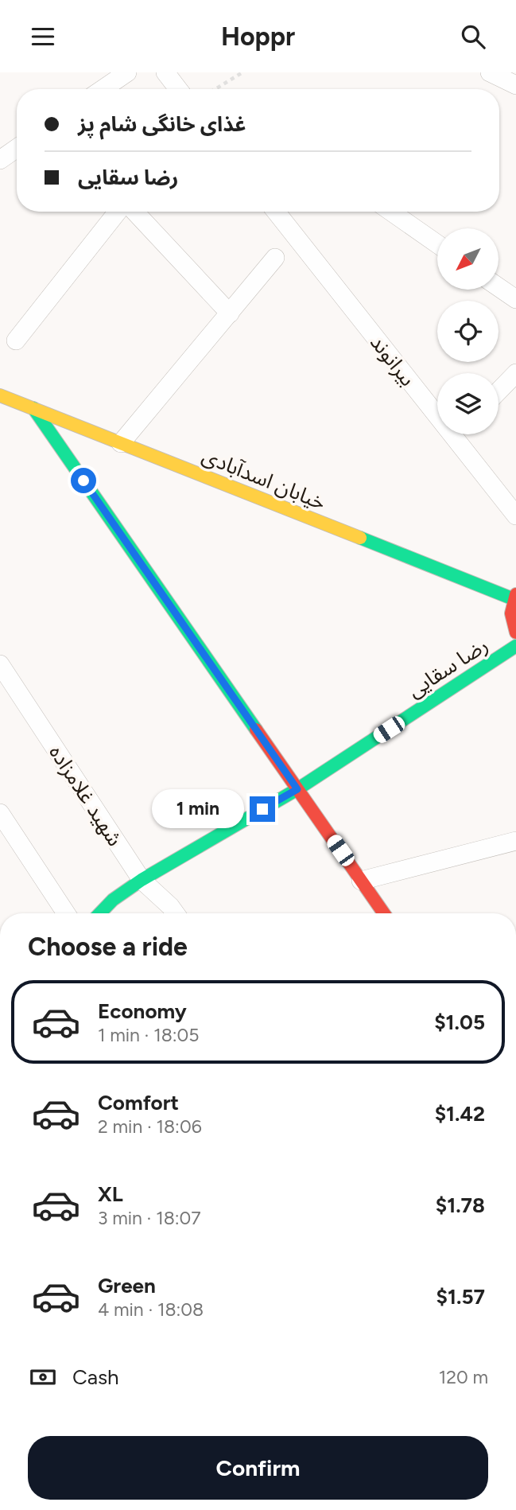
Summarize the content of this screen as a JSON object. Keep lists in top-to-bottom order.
{
  "streets": {
    "street": [
      "بیرانوند",
      "خیابان اسدآبادی",
      "رضا سقایی",
      "شهید غلامزاده"
    ]
  },
  "crossings": [
    ["رضا سقایی", "شهید غلامزاده"]
  ],
  "north": "bottom left",
  "page": {
    "header": "Hoppr",
    "banner": ["غذای خانگی شام پز", "رضا سقایی"],
    "bubble": "1 min",
    "heading": "Choose a ride",
    "list": [
      {
        "name": "Economy",
        "note": "1 min · 18:05",
        "value": "$1.05"
      },
      {
        "name": "Comfort",
        "note": "2 min · 18:06",
        "value": "$1.42"
      },
      {
        "name": "XL",
        "note": "3 min · 18:07",
        "value": "$1.78"
      },
      {
        "name": "Green",
        "note": "4 min · 18:08",
        "value": "$1.57"
      }
    ],
    "pay": ["Cash", "120 m"],
    "buttons": "Confirm"
  }
}
